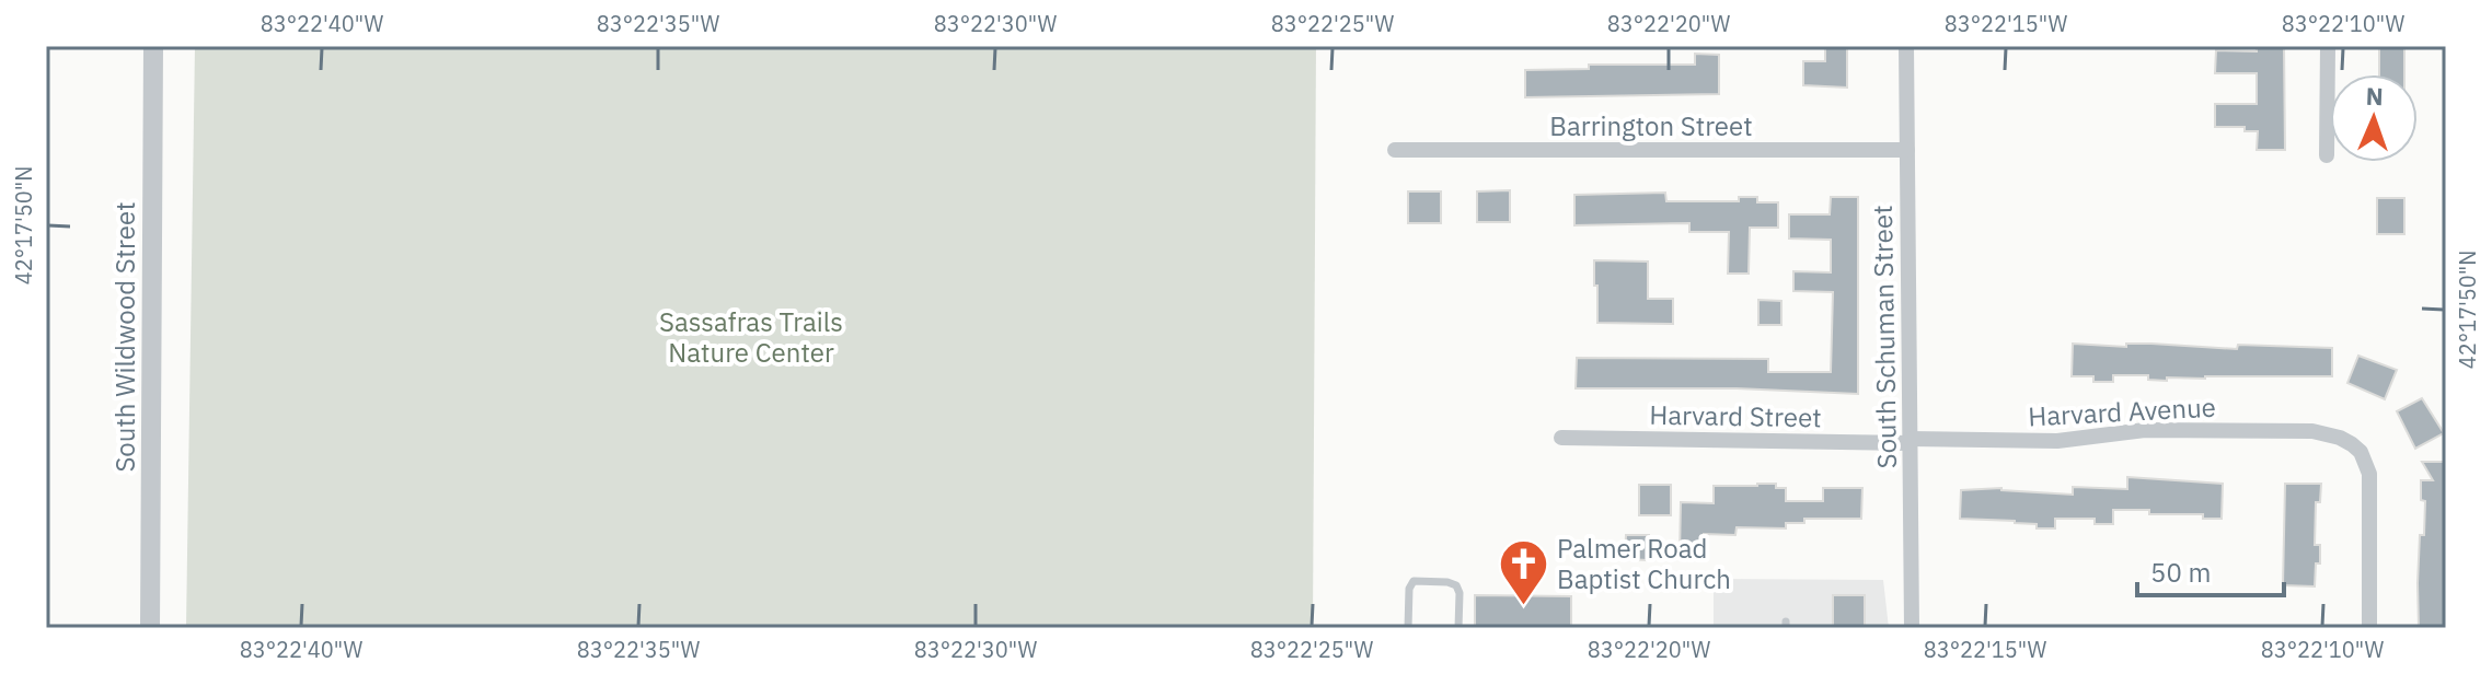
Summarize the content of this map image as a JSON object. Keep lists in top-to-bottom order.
{
  "streets": {
    "street": [
      "Barrington Street",
      "South Wildwood Street",
      "South Schuman Street",
      "Harvard Avenue",
      "Harvard Street"
    ]
  },
  "crossings": [
    ["Barrington Street", "South Schuman Street"],
    ["South Schuman Street", "Harvard Avenue"],
    ["South Schuman Street", "Harvard Street"],
    ["Harvard Avenue", "Harvard Street"]
  ],
  "parks": ["Sassafras Trails Nature Center"],
  "places": {
    "church": ["Palmer Road Baptist Church"]
  },
  "scale_bar": "50 m",
  "north": "top",
  "coordinates": [
    "83°22'40\"W",
    "83°22'35\"W",
    "83°22'30\"W",
    "83°22'25\"W",
    "83°22'20\"W",
    "83°22'15\"W",
    "83°22'10\"W",
    "42°17'50\"N"
  ]
}
